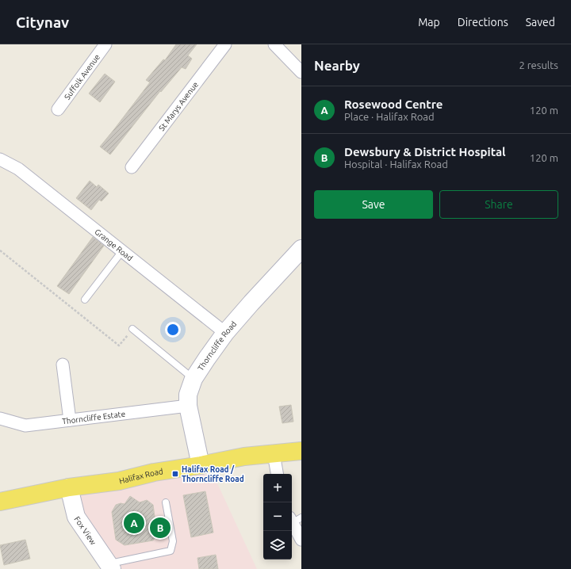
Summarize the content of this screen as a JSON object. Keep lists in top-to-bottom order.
{
  "streets": {
    "main road": ["Halifax Road"],
    "street": [
      "Suffolk Avenue",
      "St Marys Avenue",
      "Grange Road",
      "Thorncliffe Road",
      "Thorncliffe Estate",
      "Fox View"
    ]
  },
  "crossings": [
    ["Grange Road", "Thorncliffe Road"],
    ["Thorncliffe Road", "Thorncliffe Estate"],
    ["Thorncliffe Road", "Halifax Road"],
    ["Halifax Road", "Fox View"]
  ],
  "places": {
    "transit": ["Halifax Road / Thorncliffe Road"]
  },
  "page": {
    "header": "Citynav",
    "nav": ["Map", "Directions", "Saved"],
    "heading": ["Nearby", "2 results"],
    "list": [
      {
        "mark": "A",
        "name": "Rosewood Centre",
        "note": "Place · Halifax Road",
        "value": "120 m"
      },
      {
        "mark": "B",
        "name": "Dewsbury & District Hospital",
        "note": "Hospital · Halifax Road",
        "value": "120 m"
      }
    ],
    "buttons": ["Save", "Share"],
    "map_buttons": ["+", "−"],
    "pins": ["A", "B"]
  }
}
